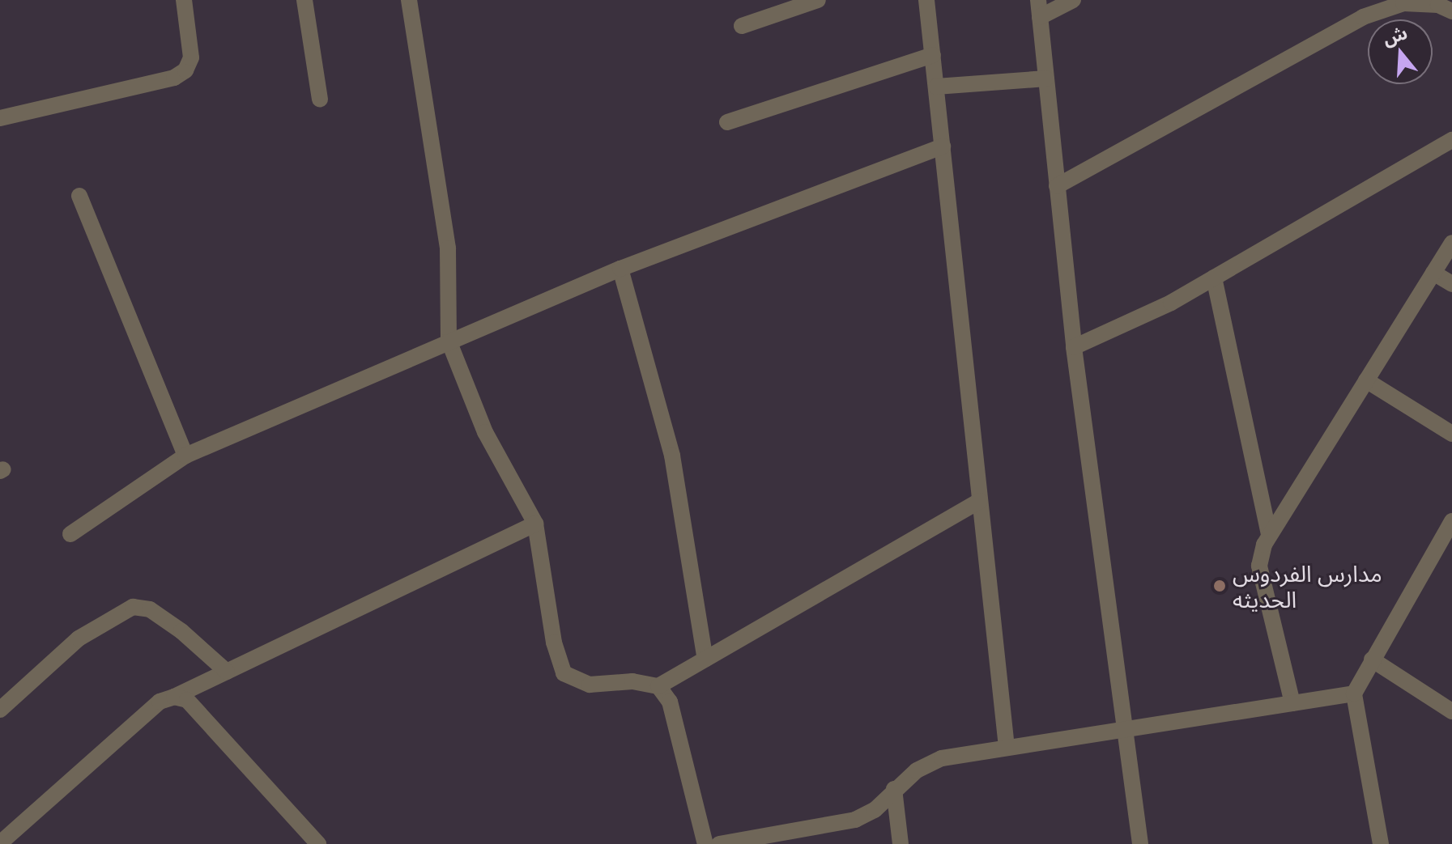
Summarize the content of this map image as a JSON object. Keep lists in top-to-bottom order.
{
  "places": ["مدارس الفردوس الحديثه"],
  "north": "top"
}
